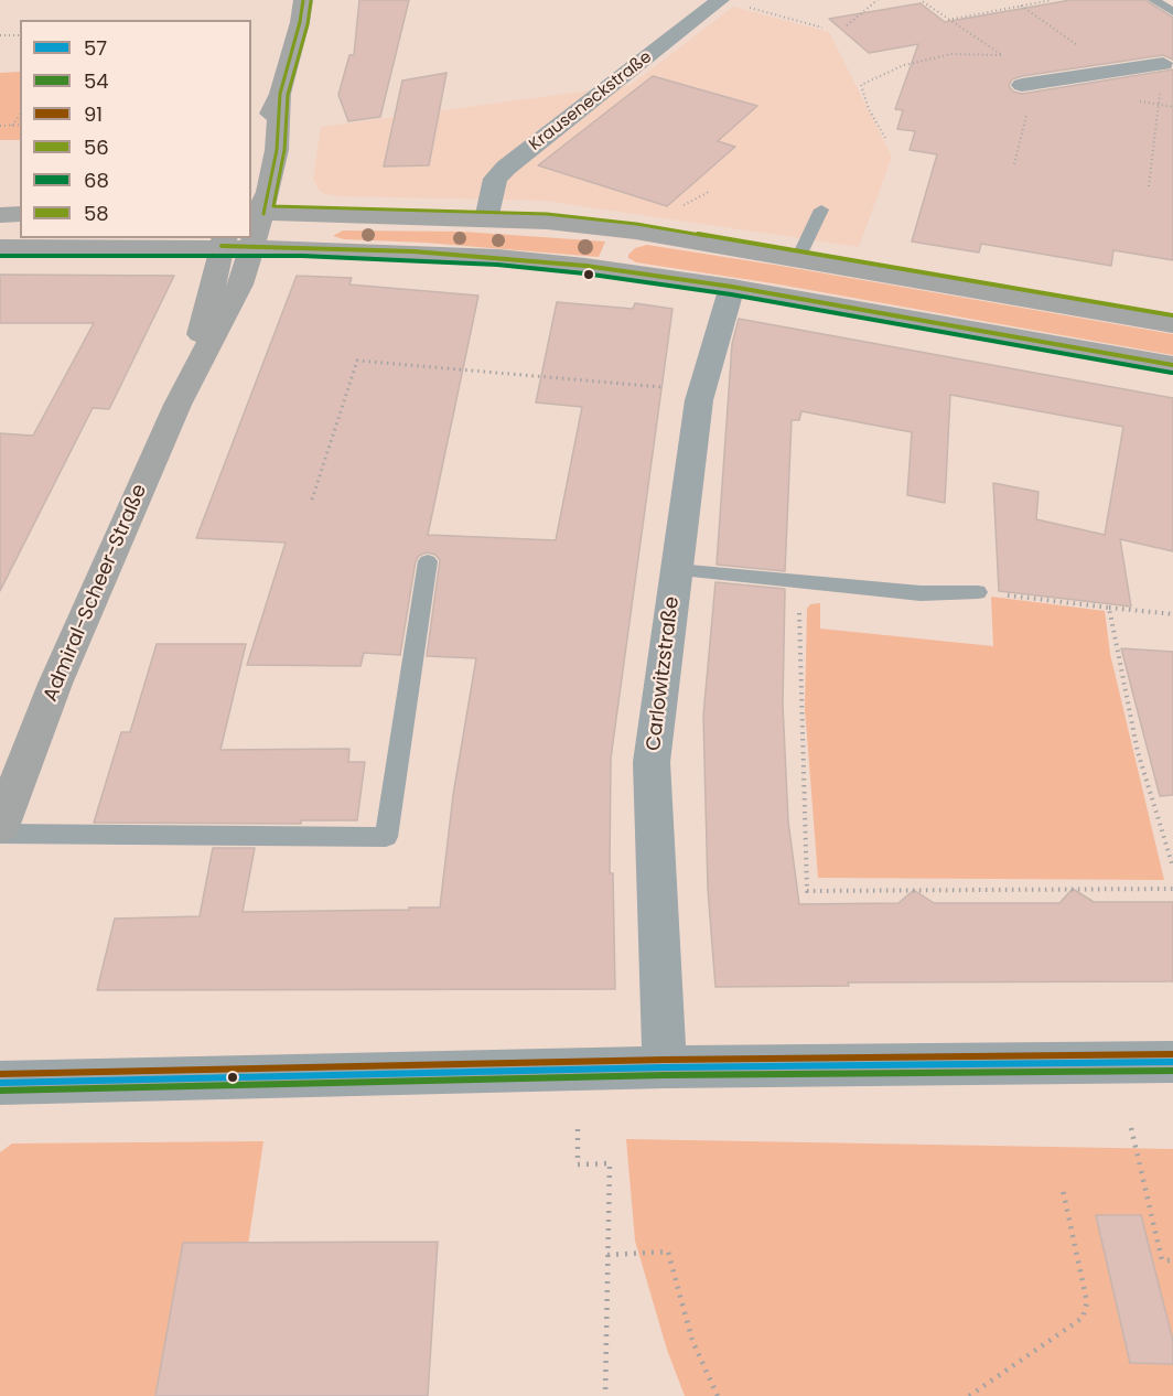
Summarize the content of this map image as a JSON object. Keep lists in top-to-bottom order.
{
  "streets": {
    "main road": ["Admiral-Scheer-Straße"],
    "street": ["Krauseneckstraße", "Carlowitzstraße"]
  },
  "lines": [
    "transit line 56",
    "transit line 58",
    "transit line 68",
    "transit line 91",
    "transit line 57",
    "transit line 54"
  ],
  "legend": [
    "57",
    "54",
    "91",
    "56",
    "68",
    "58"
  ]
}
